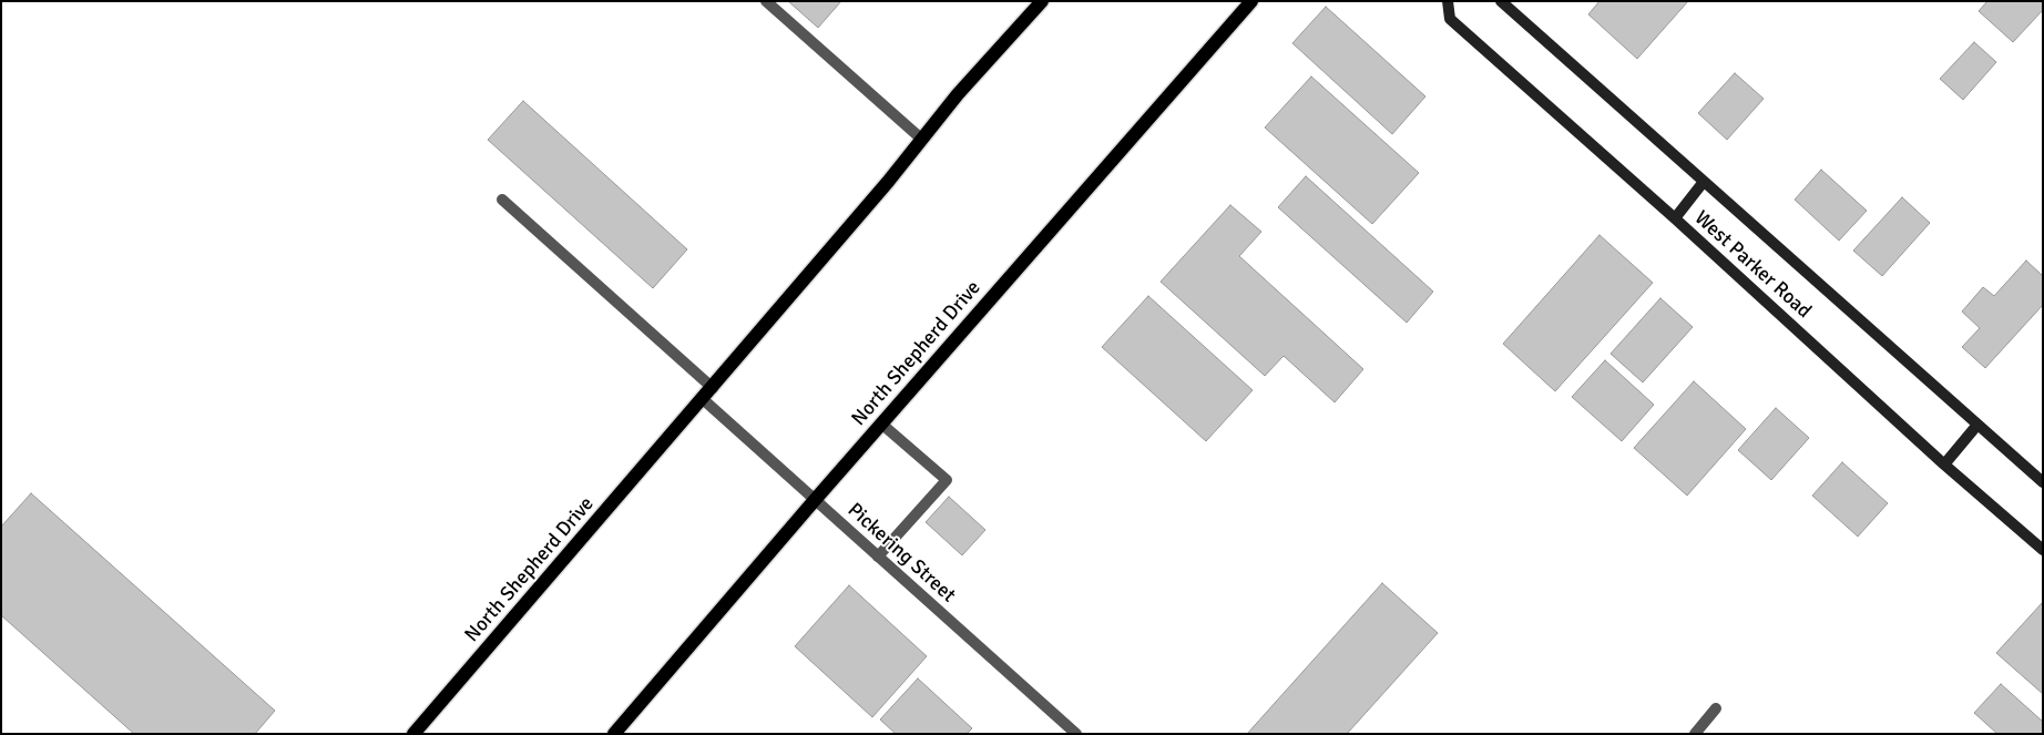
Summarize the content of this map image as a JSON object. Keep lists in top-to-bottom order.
{
  "streets": {
    "main road": ["West Parker Road", "North Shepherd Drive"],
    "street": ["Pickering Street"]
  },
  "crossings": [
    ["North Shepherd Drive", "Pickering Street"]
  ]
}
